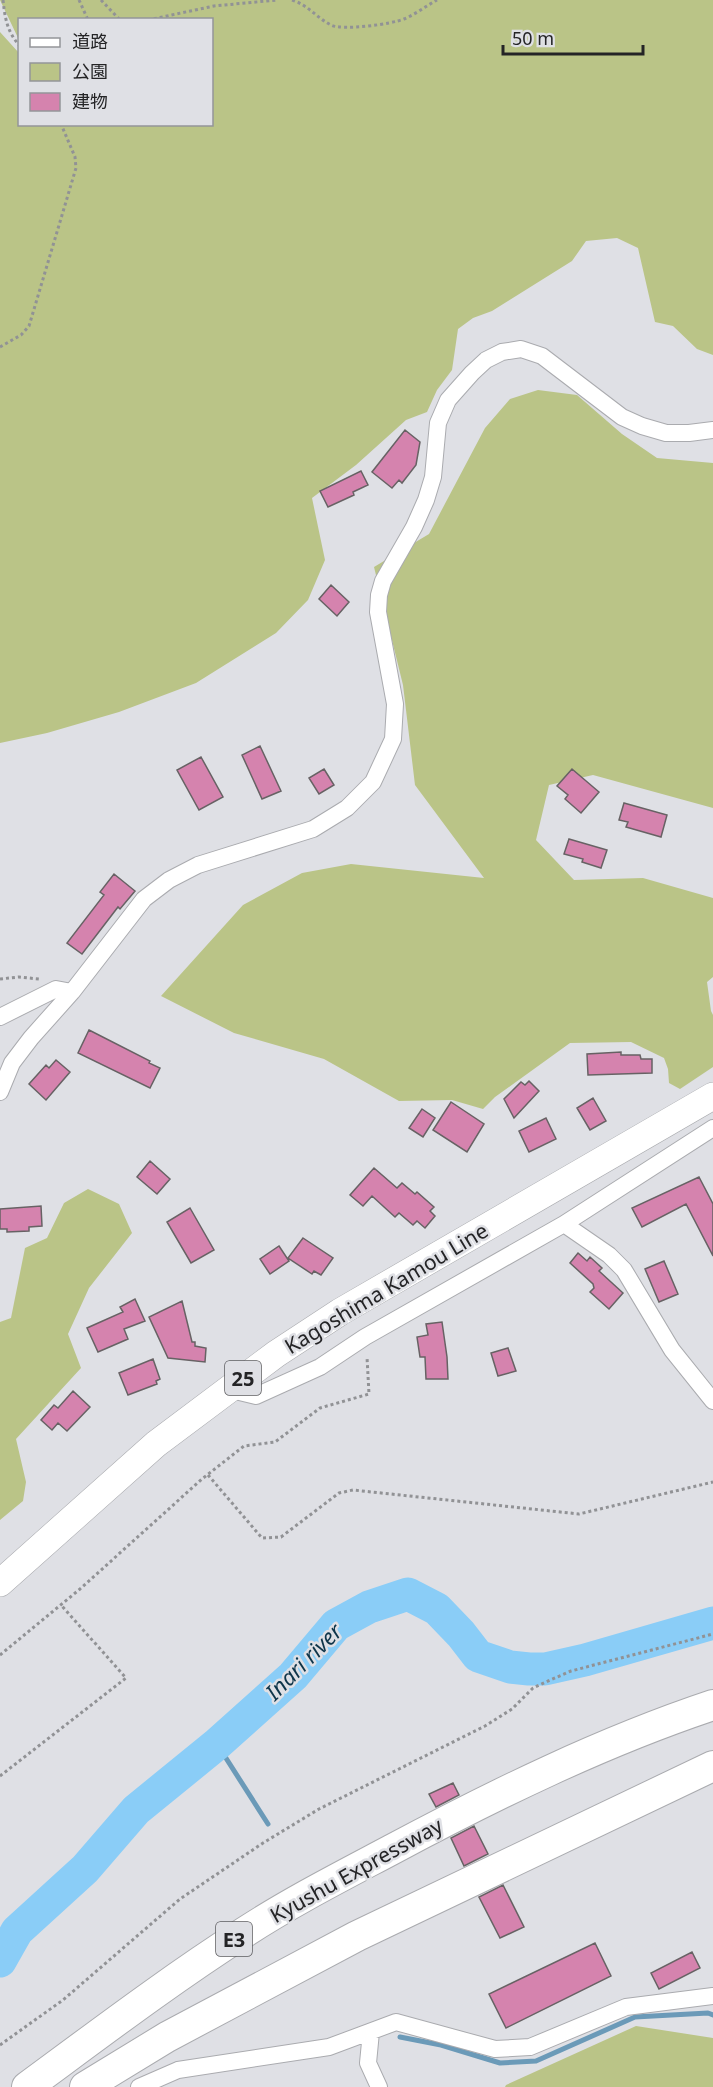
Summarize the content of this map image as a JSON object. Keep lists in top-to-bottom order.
{
  "streets": {
    "highway": ["Kyushu Expressway", "E3"],
    "main road": ["Kagoshima Kamou Line", "25"]
  },
  "water": ["Inari river"],
  "legend": ["道路", "公園", "建物"],
  "scale_bar": "50 m"
}
